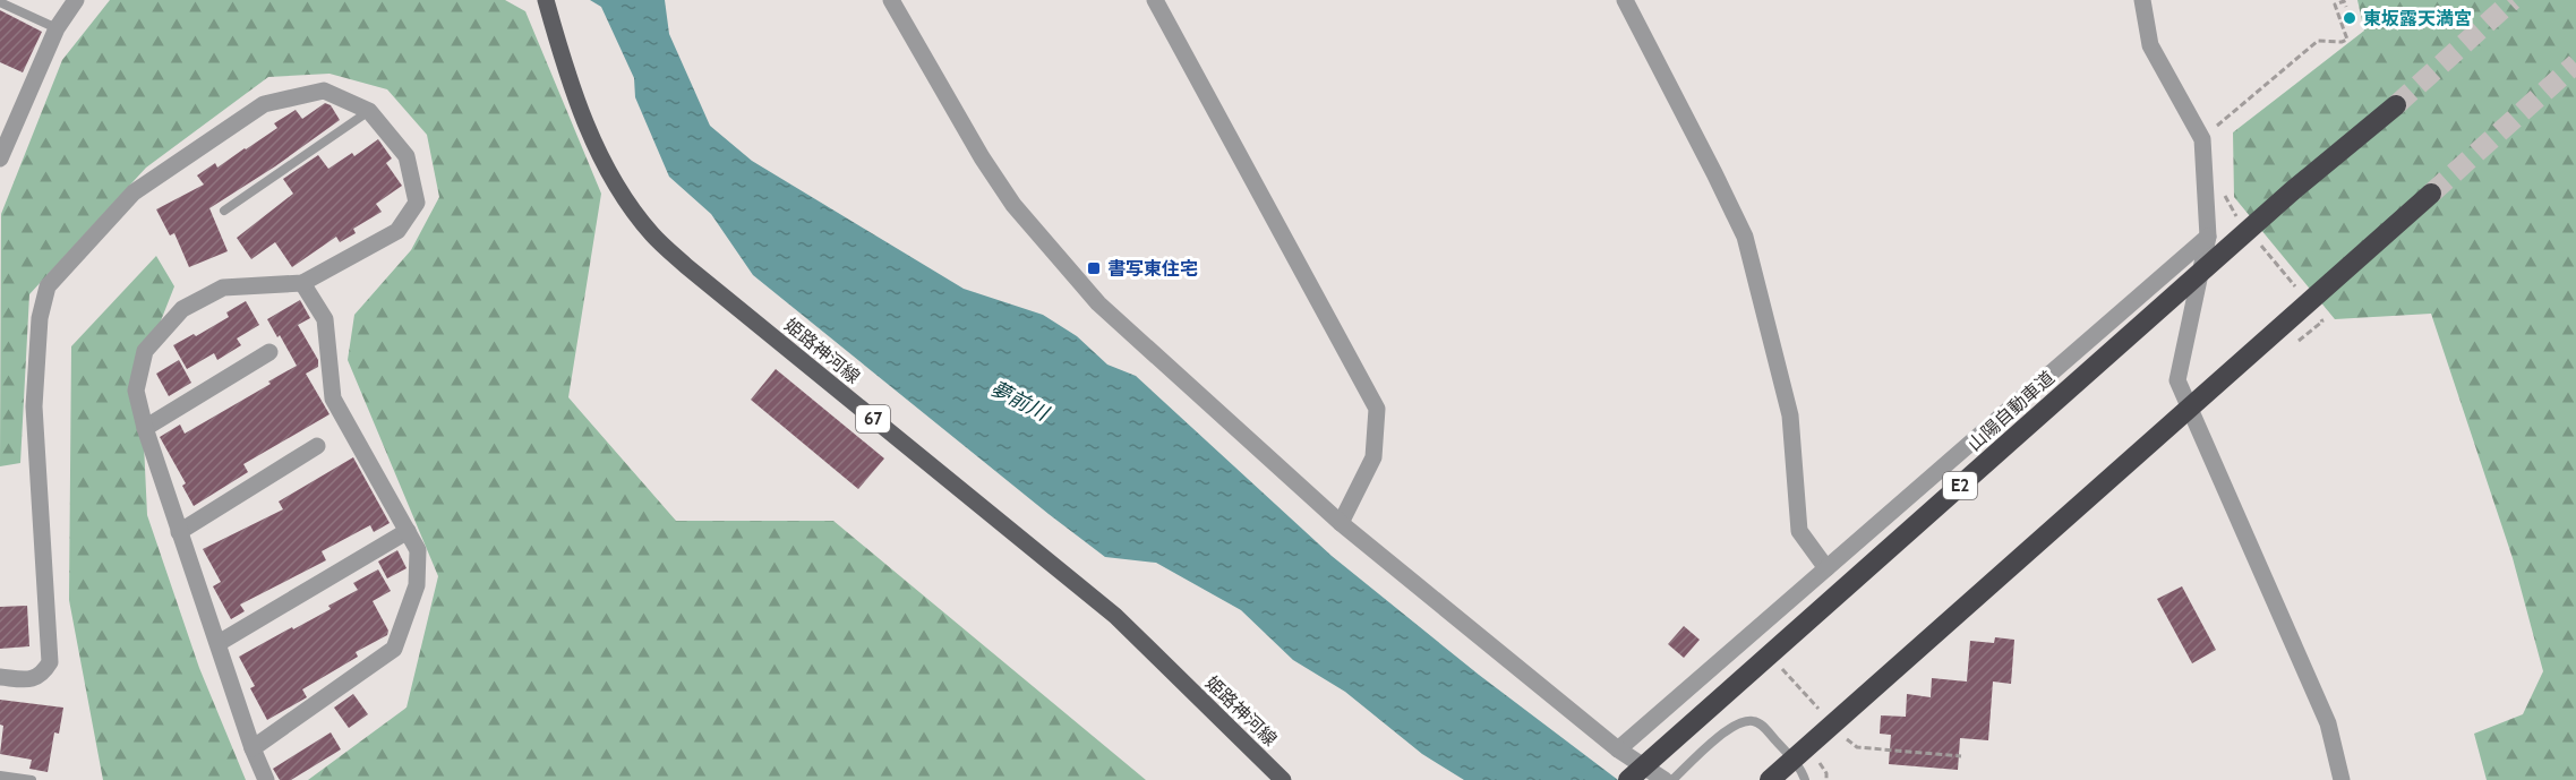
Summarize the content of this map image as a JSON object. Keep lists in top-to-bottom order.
{
  "streets": {
    "highway": ["山陽自動車道", "E2"],
    "main road": ["姫路神河線", "67"]
  },
  "water": ["夢前川"],
  "places": {
    "other": ["東坂露天満宮"],
    "transit": ["書写東住宅"]
  }
}
